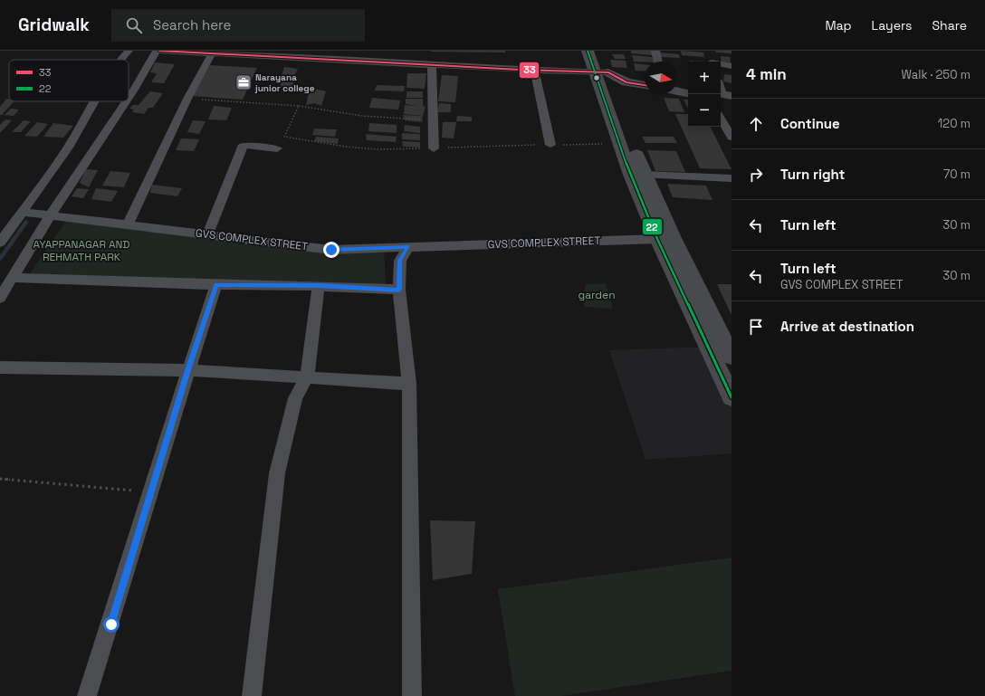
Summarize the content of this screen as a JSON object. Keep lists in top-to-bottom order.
{
  "streets": {
    "street": ["GVS COMPLEX STREET"]
  },
  "parks": ["AYAPPANAGAR AND REHMATH PARK", "garden"],
  "places": {
    "office": ["Narayana junior college"]
  },
  "lines": ["transit line 33", "transit line 22"],
  "legend": ["33", "22"],
  "north": "right",
  "page": {
    "header": "Gridwalk",
    "search": "Search here",
    "nav": ["Map", "Layers", "Share"],
    "heading": ["4 min", "Walk · 250 m"],
    "map_buttons": ["+", "−"],
    "list": [
      ["Continue", "120 m"],
      ["Turn right", "70 m"],
      ["Turn left", "30 m"],
      ["Turn left", "GVS COMPLEX STREET", "30 m"],
      "Arrive at destination"
    ]
  }
}
